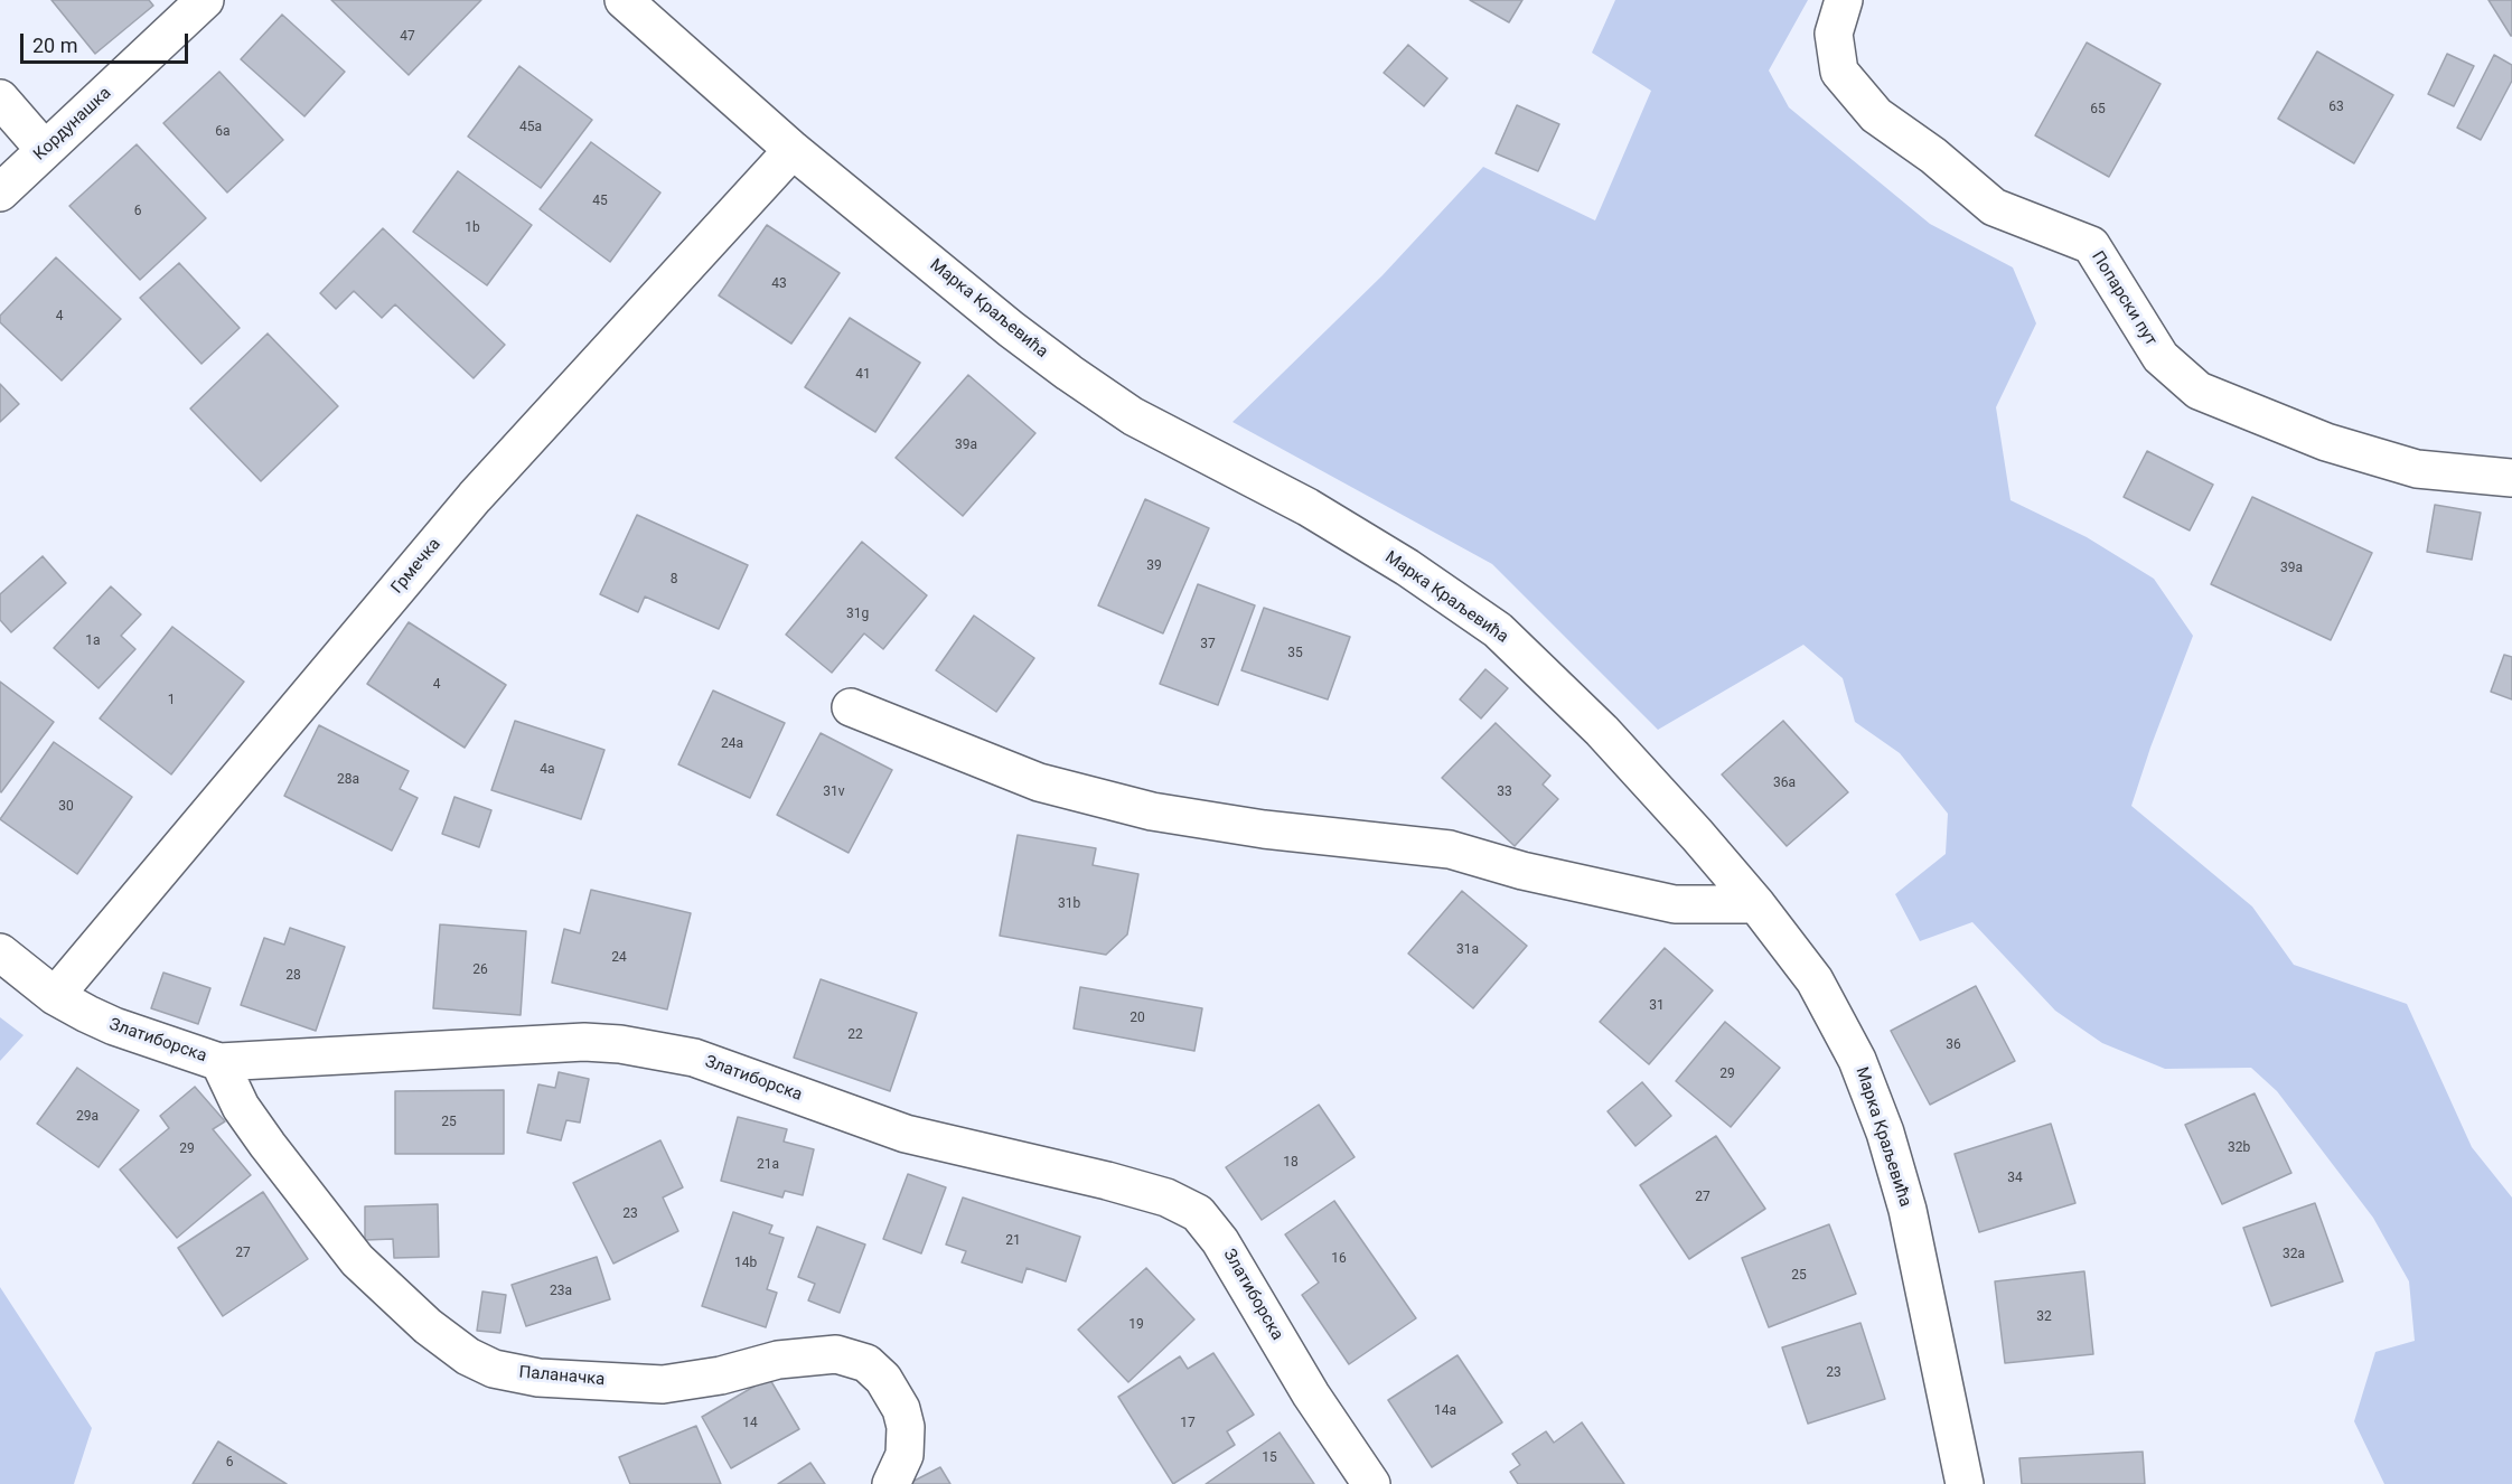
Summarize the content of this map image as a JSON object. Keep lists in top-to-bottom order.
{
  "streets": {
    "street": [
      "Кордунашка",
      "Попарски пут",
      "Марка Краљевића",
      "Грмечка",
      "Златиборска",
      "Паланачка"
    ]
  },
  "crossings": [
    ["Марка Краљевића", "Грмечка"],
    ["Грмечка", "Златиборска"],
    ["Златиборска", "Паланачка"]
  ],
  "house_numbers": [
    "47",
    "63",
    "65",
    "45a",
    "6a",
    "45",
    "6",
    "1b",
    "43",
    "4",
    "41",
    "39a",
    "39",
    "39a",
    "8",
    "31g",
    "1a",
    "37",
    "35",
    "4",
    "1",
    "24a",
    "4a",
    "28a",
    "36a",
    "31v",
    "33",
    "30",
    "31b",
    "31a",
    "24",
    "26",
    "28",
    "31",
    "20",
    "22",
    "36",
    "29",
    "29a",
    "25",
    "32b",
    "29",
    "18",
    "21a",
    "34",
    "27",
    "23",
    "21",
    "27",
    "32a",
    "16",
    "14b",
    "25",
    "23a",
    "32",
    "19",
    "23",
    "14a",
    "14",
    "17",
    "15",
    "6"
  ],
  "scale_bar": "20 m"
}
